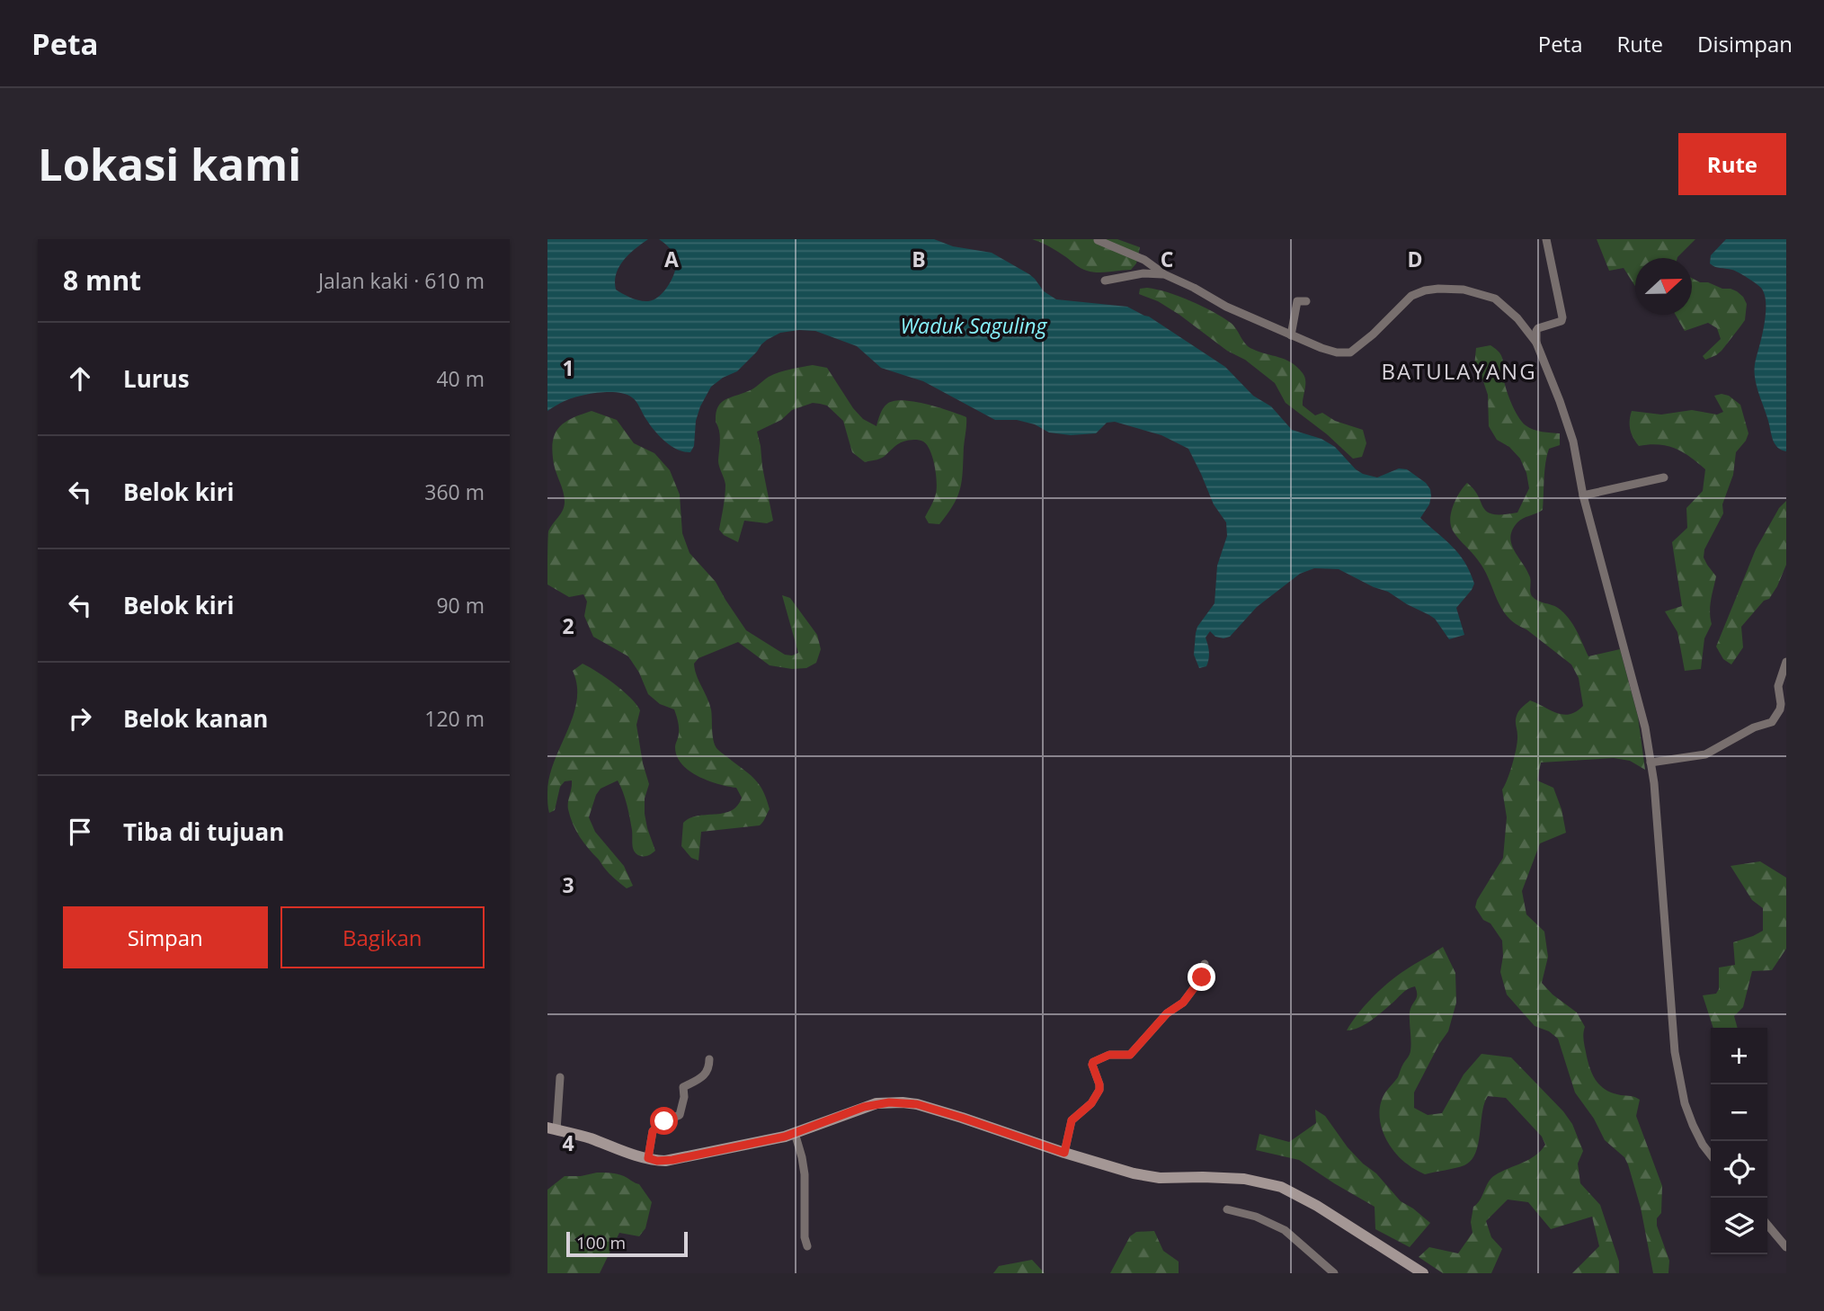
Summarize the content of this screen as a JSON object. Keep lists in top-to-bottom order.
{
  "districts": ["BATULAYANG"],
  "water": ["Waduk Saguling"],
  "scale_bar": "100 m",
  "north": "right",
  "page": {
    "header": "Peta",
    "nav": ["Peta", "Rute", "Disimpan"],
    "buttons": [
      "Rute",
      ["Simpan", "Bagikan"]
    ],
    "title": "Lokasi kami",
    "heading": ["8 mnt", "Jalan kaki · 610 m"],
    "list": [
      ["Lurus", "40 m"],
      ["Belok kiri", "360 m"],
      ["Belok kiri", "90 m"],
      ["Belok kanan", "120 m"],
      "Tiba di tujuan"
    ],
    "map_buttons": ["+", "−"],
    "scale": "100 m"
  },
  "grid": {
    "columns": [
      "A",
      "B",
      "C",
      "D"
    ],
    "rows": [
      "1",
      "2",
      "3",
      "4"
    ]
  }
}
